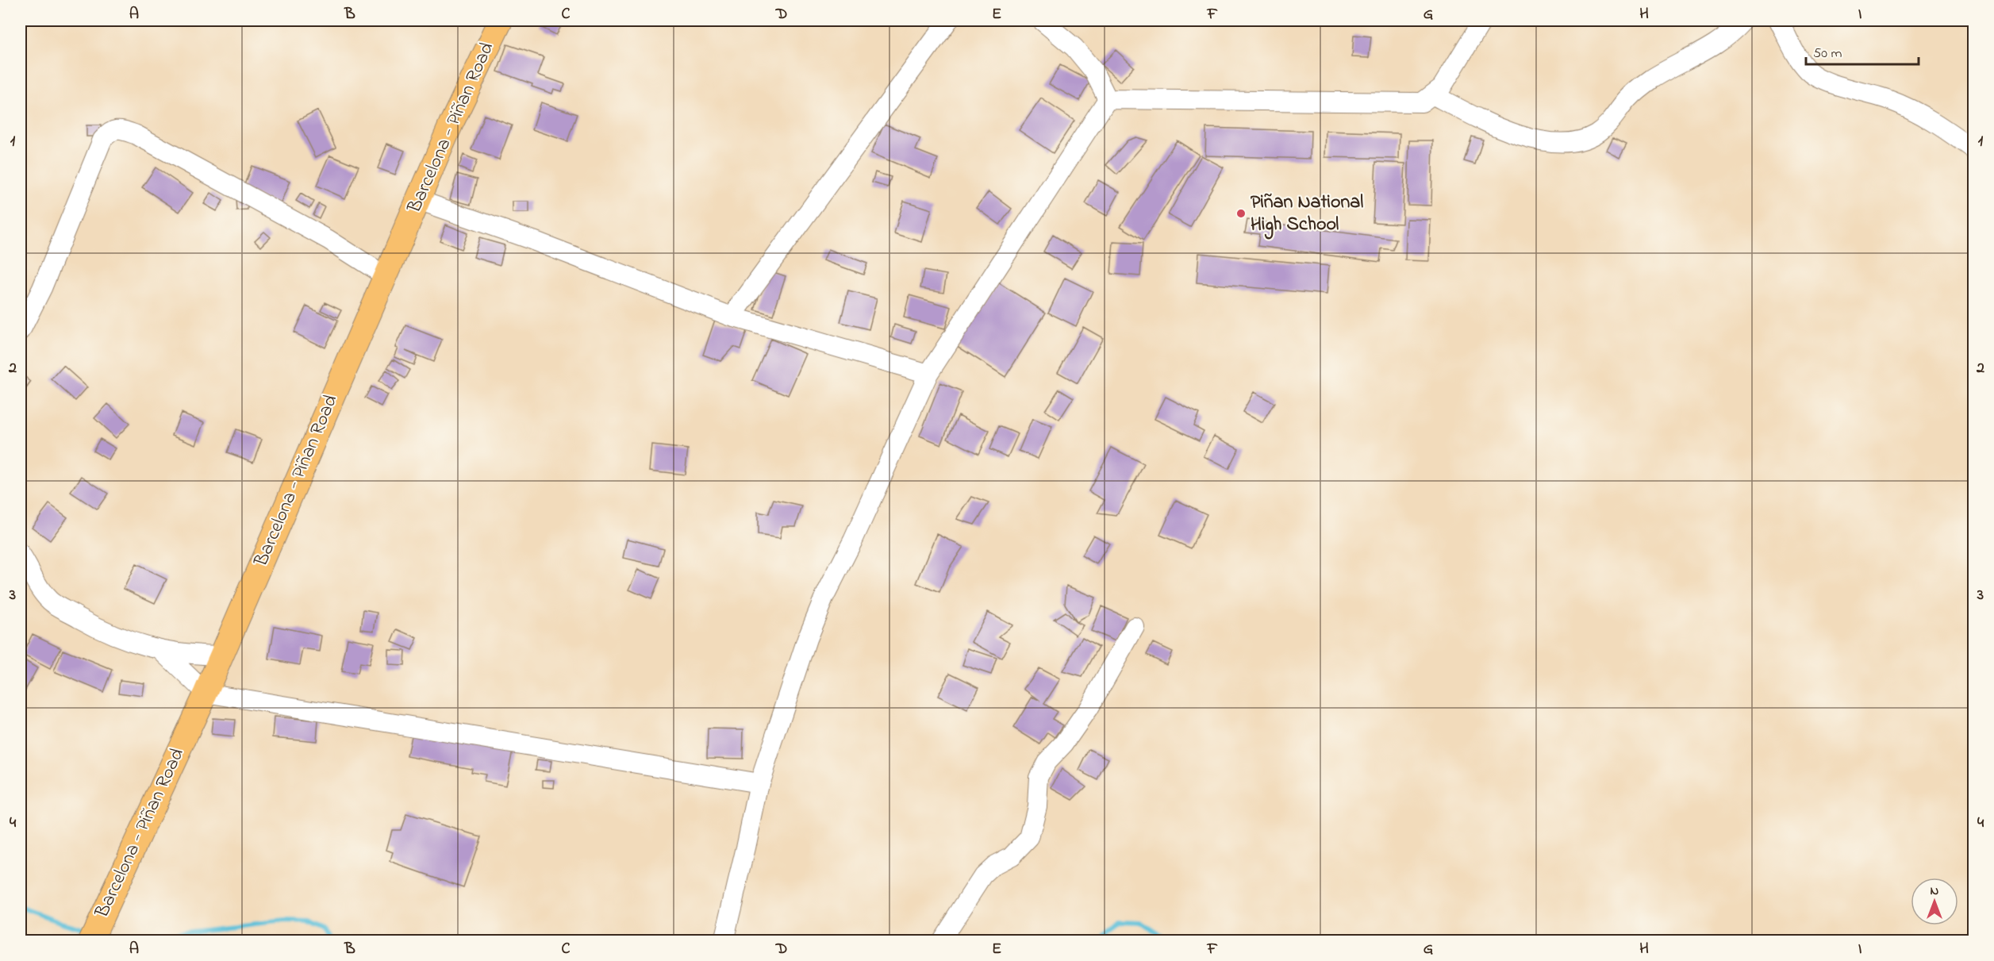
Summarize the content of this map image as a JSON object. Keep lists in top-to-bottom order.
{
  "streets": {
    "main road": ["Barcelona - Piñan Road"]
  },
  "places": ["Piñan National High School"],
  "scale_bar": "50 m",
  "north": "top",
  "grid": {
    "columns": [
      "A",
      "B",
      "C",
      "D",
      "E",
      "F",
      "G",
      "H",
      "I"
    ],
    "rows": [
      "1",
      "2",
      "3",
      "4"
    ]
  }
}
